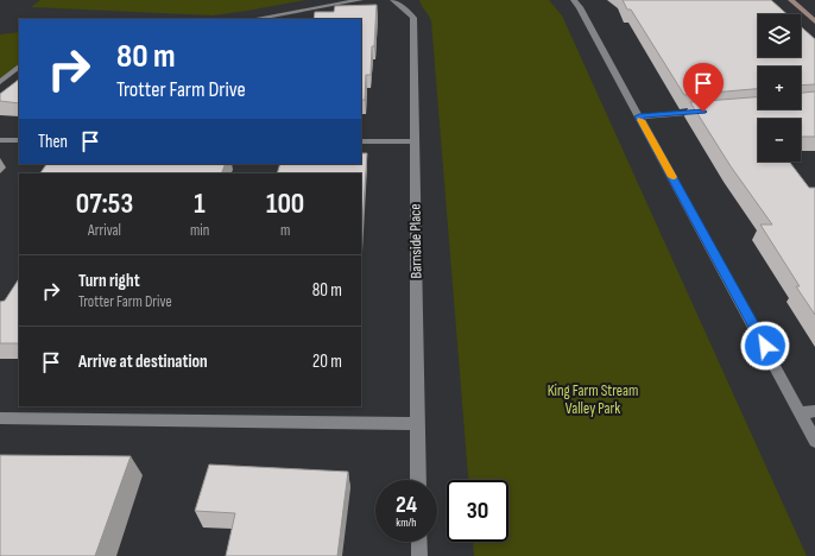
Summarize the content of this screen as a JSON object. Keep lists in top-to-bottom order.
{
  "streets": {
    "street": ["Barnside Place"]
  },
  "parks": ["King Farm Stream Valley Park"],
  "page": {
    "map_buttons": ["+", "−"],
    "turn": ["80 m", "Trotter Farm Drive"],
    "then": "Then",
    "eta": [
      "07:53",
      "Arrival",
      "1",
      "min",
      "100",
      "m"
    ],
    "list": [
      {
        "name": "Turn right",
        "note": "Trotter Farm Drive",
        "value": "80 m"
      },
      {
        "name": "Arrive at destination",
        "value": "20 m"
      }
    ],
    "speed": "24 km/h",
    "limit": "30"
  }
}
